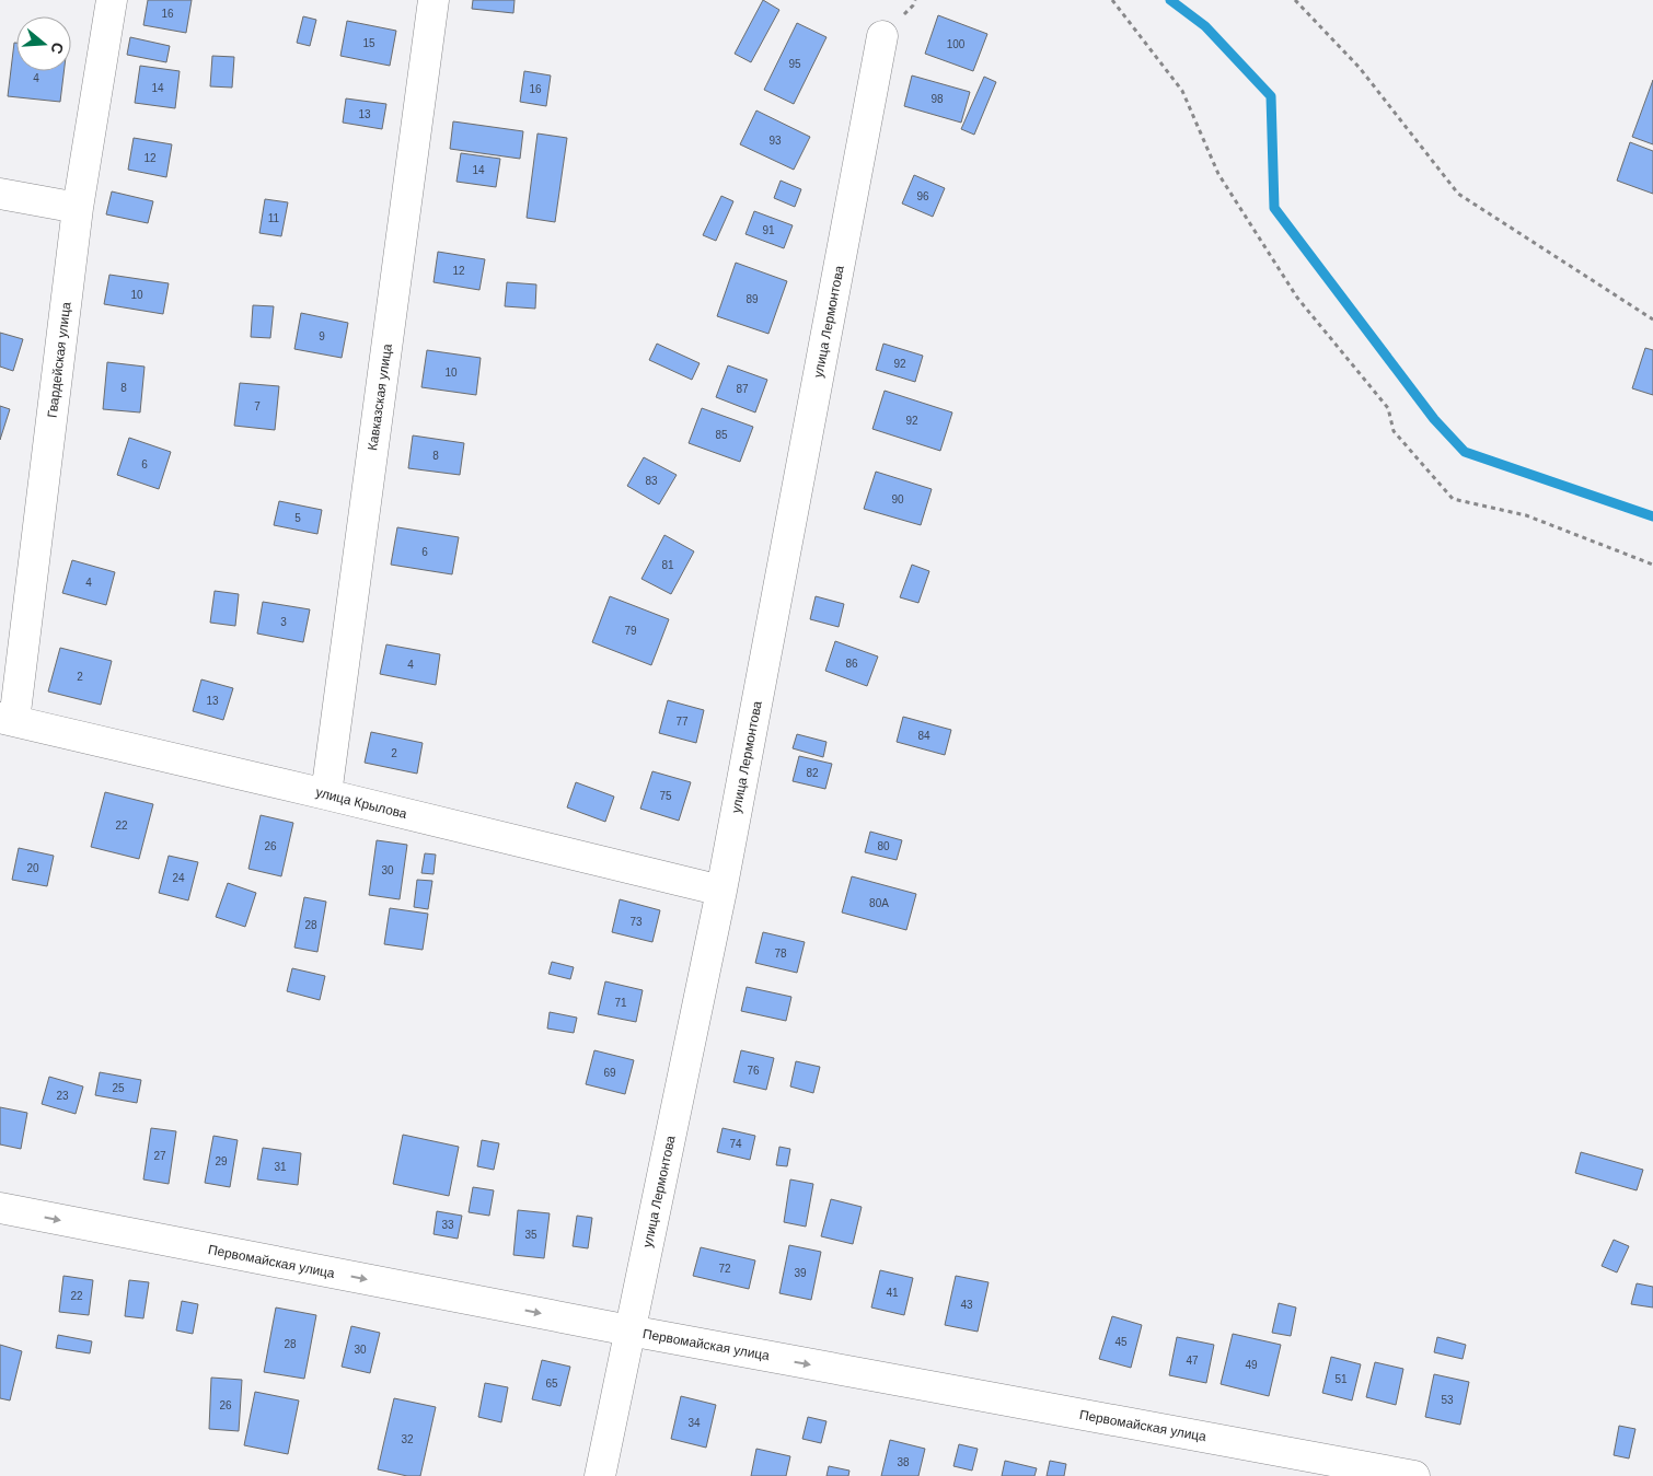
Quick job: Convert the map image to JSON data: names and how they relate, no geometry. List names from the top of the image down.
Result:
{
  "streets": {
    "street": [
      "улица Лермонтова",
      "Гвардейская улица",
      "Кавказская улица",
      "улица Крылова",
      "Первомайская улица"
    ]
  },
  "crossings": [
    ["улица Лермонтова", "улица Крылова"],
    ["улица Лермонтова", "Первомайская улица"],
    ["Гвардейская улица", "улица Крылова"],
    ["Кавказская улица", "улица Крылова"]
  ],
  "one_way": ["Первомайская улица"],
  "house_numbers": [
    "16",
    "15",
    "100",
    "95",
    "4",
    "14",
    "16",
    "98",
    "13",
    "93",
    "12",
    "14",
    "96",
    "11",
    "91",
    "12",
    "10",
    "89",
    "9",
    "92",
    "10",
    "8",
    "87",
    "7",
    "92",
    "85",
    "8",
    "6",
    "83",
    "90",
    "5",
    "6",
    "81",
    "4",
    "3",
    "79",
    "86",
    "4",
    "2",
    "13",
    "77",
    "84",
    "2",
    "82",
    "75",
    "22",
    "26",
    "80",
    "20",
    "30",
    "24",
    "80А",
    "73",
    "28",
    "78",
    "71",
    "76",
    "69",
    "25",
    "23",
    "74",
    "27",
    "29",
    "31",
    "33",
    "35",
    "72",
    "39",
    "41",
    "22",
    "43",
    "45",
    "28",
    "30",
    "47",
    "49",
    "51",
    "65",
    "53",
    "26",
    "34",
    "32",
    "38"
  ],
  "north": "right"
}
